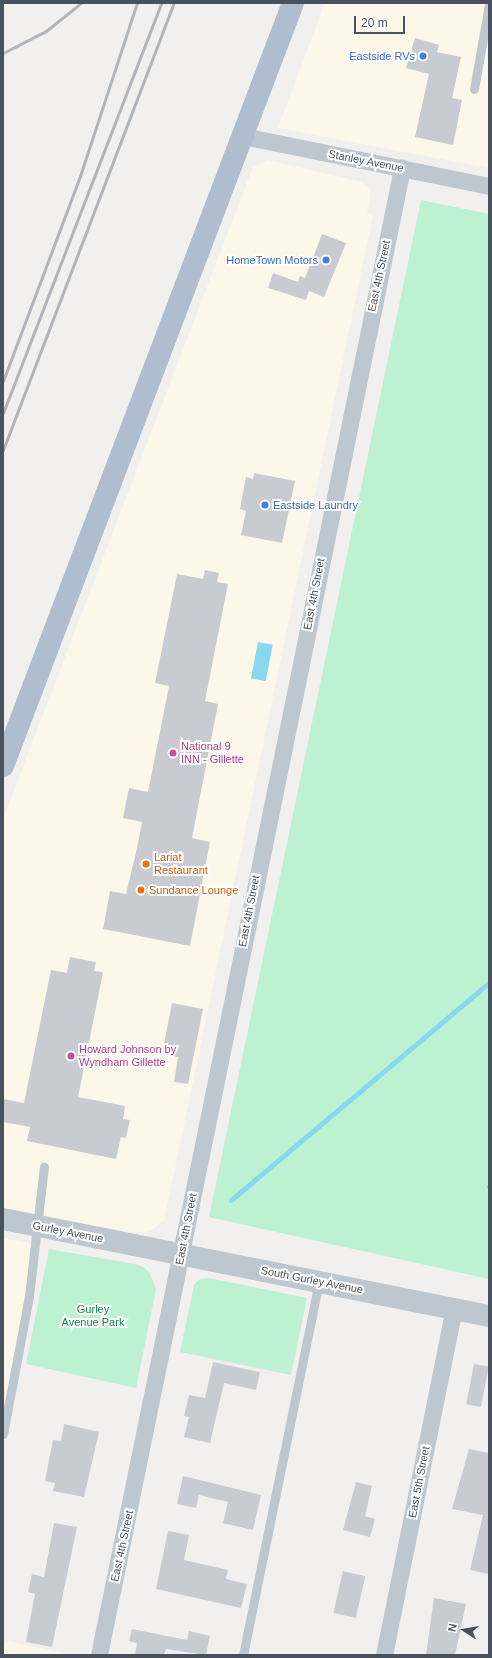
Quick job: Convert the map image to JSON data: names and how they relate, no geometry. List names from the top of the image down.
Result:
{
  "streets": {
    "street": [
      "Stanley Avenue",
      "East 4th Street",
      "Gurley Avenue",
      "South Gurley Avenue",
      "East 5th Street"
    ]
  },
  "crossings": [
    ["Stanley Avenue", "East 4th Street"],
    ["East 4th Street", "South Gurley Avenue"],
    ["Gurley Avenue", "South Gurley Avenue"],
    ["South Gurley Avenue", "East 5th Street"]
  ],
  "parks": ["Gurley Avenue Park"],
  "places": [
    "Eastside RVs",
    "HomeTown Motors",
    "Eastside Laundry",
    "National 9 INN - Gillette",
    "Lariat Restaurant",
    "Sundance Lounge",
    "Howard Johnson by Wyndham Gillette"
  ],
  "scale_bar": "20 m",
  "north": "left"
}
